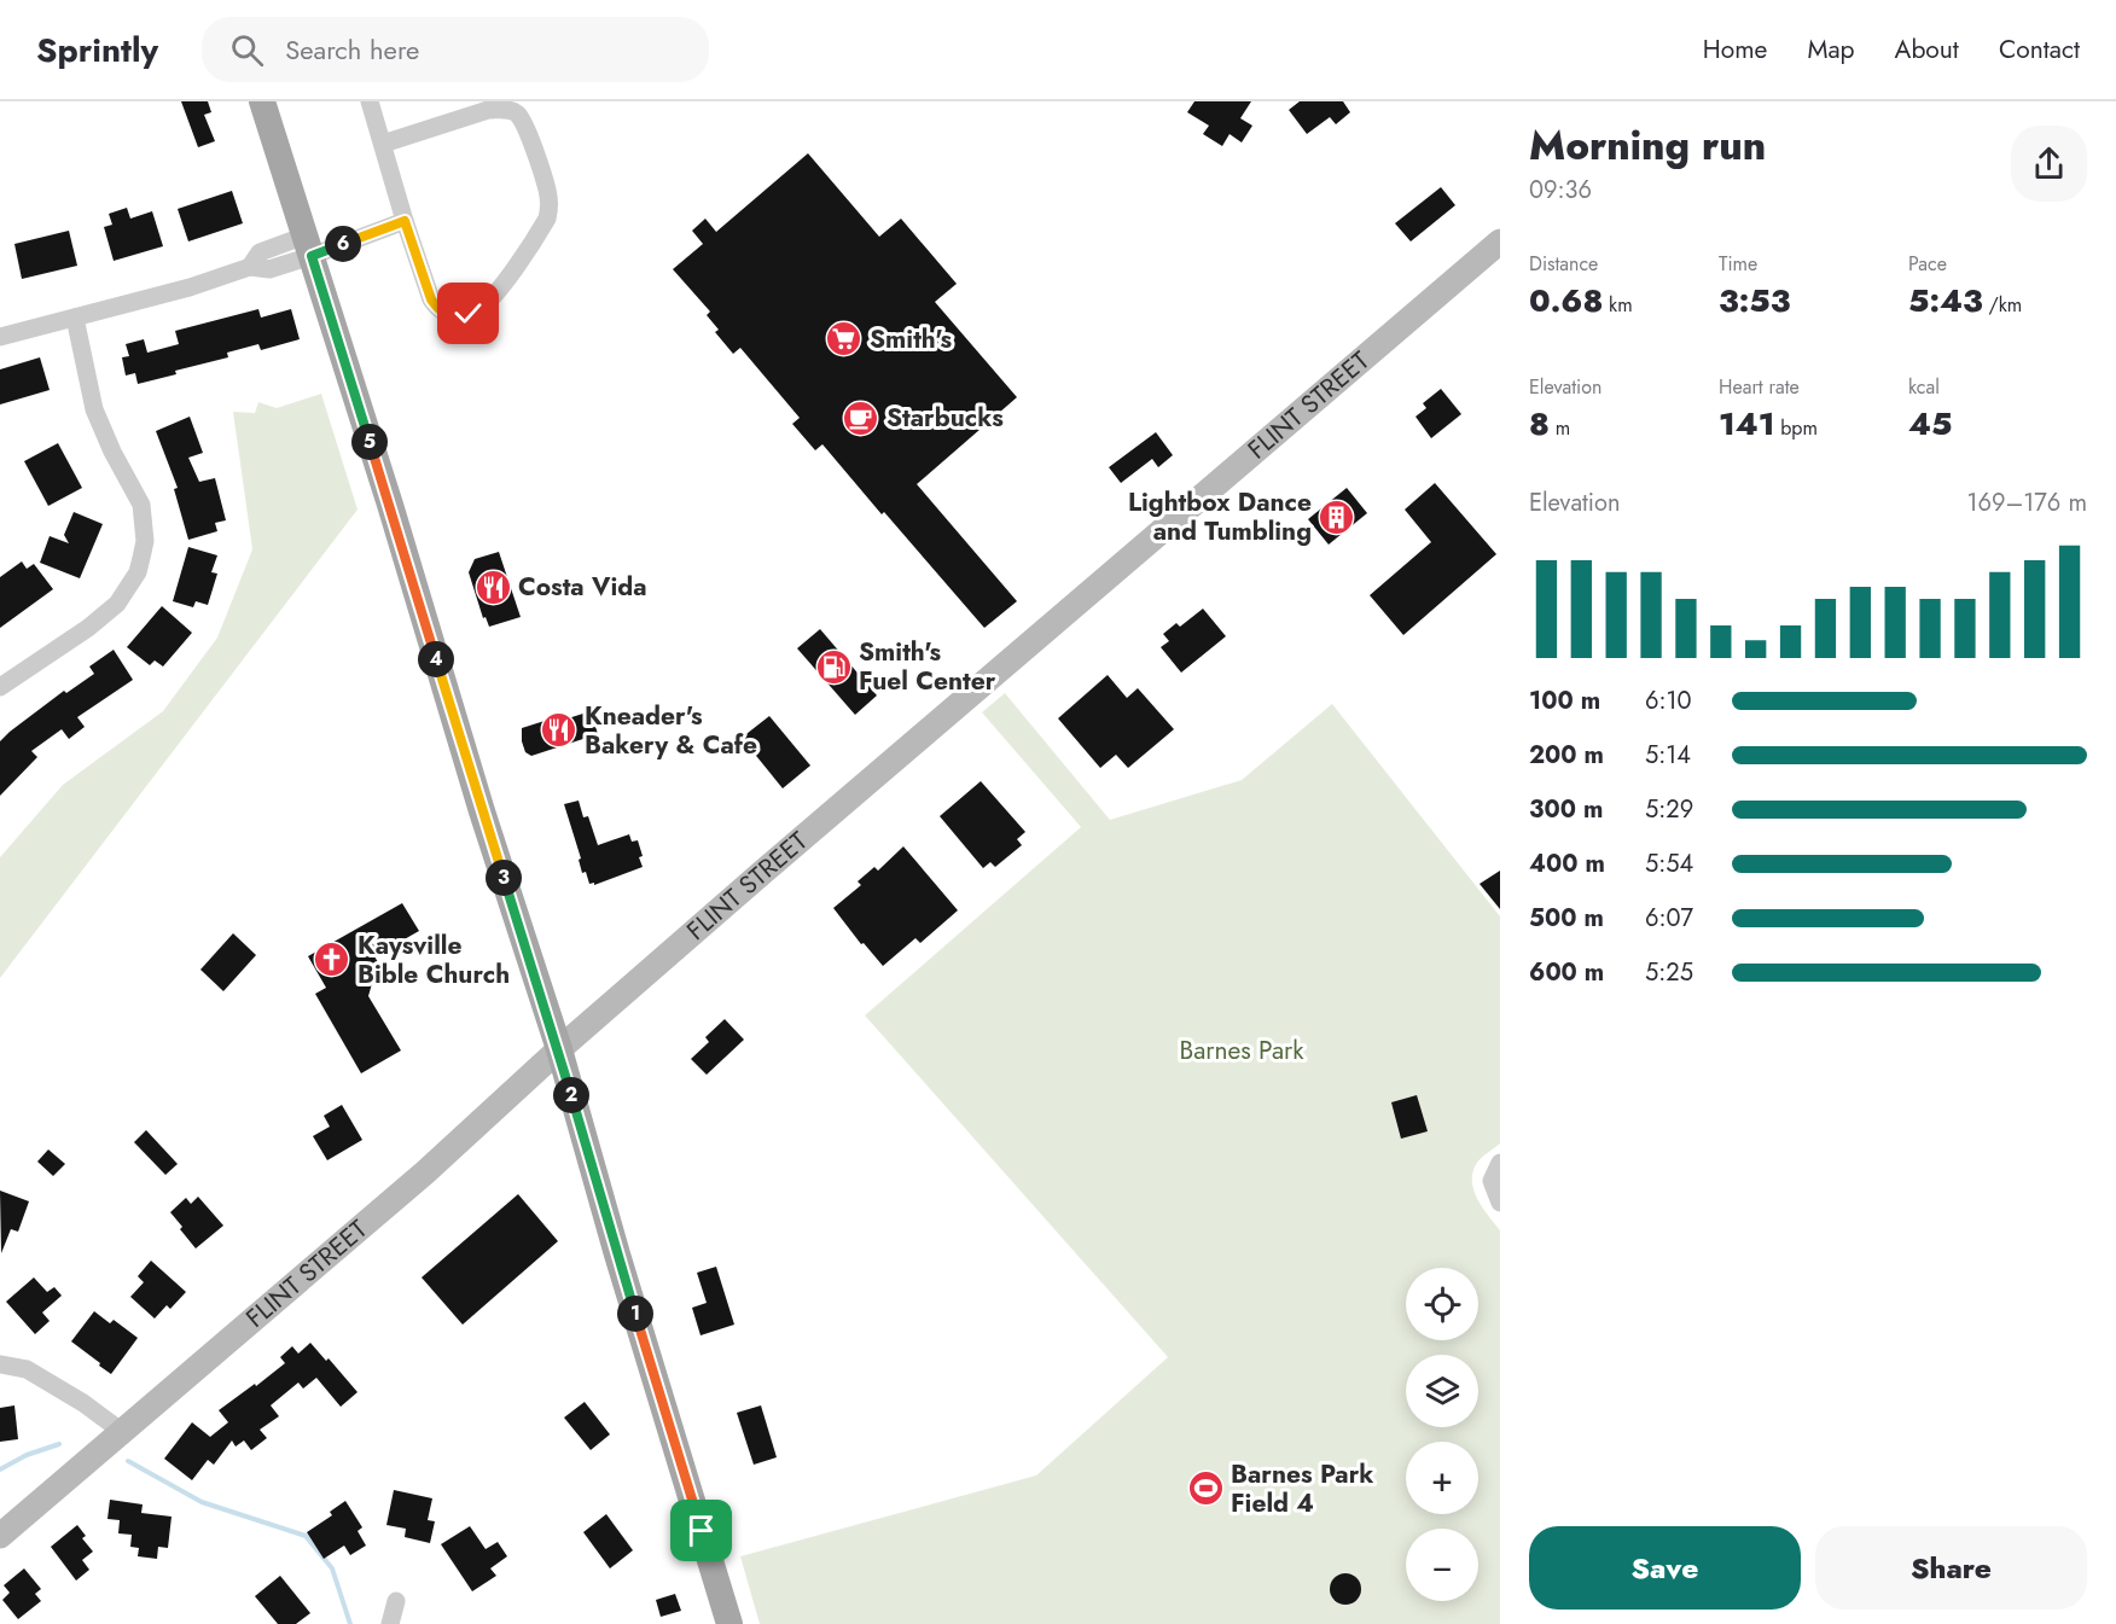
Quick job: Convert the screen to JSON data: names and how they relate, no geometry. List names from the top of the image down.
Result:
{
  "streets": {
    "street": ["FLINT STREET"]
  },
  "parks": ["Barnes Park"],
  "places": {
    "supermarket": ["Smith's"],
    "cafe": ["Starbucks"],
    "building": ["Lightbox Dance and Tumbling"],
    "restaurant": ["Costa Vida", "Kneader's Bakery & Cafe"],
    "fuel station": ["Smith's Fuel Center"],
    "church": ["Kaysville Bible Church"],
    "sports": ["Barnes Park Field 4"]
  },
  "page": {
    "header": "Sprintly",
    "search": "Search here",
    "nav": [
      "Home",
      "Map",
      "About",
      "Contact"
    ],
    "heading": ["Morning run", "09:36"],
    "stats": [
      ["Distance", "0.68 km"],
      ["Time", "3:53"],
      ["Pace", "5:43 /km"],
      ["Elevation", "8 m"],
      ["Heart rate", "141 bpm"],
      ["kcal", "45"]
    ],
    "pins": [
      "6",
      "5",
      "4",
      "3",
      "2",
      "1"
    ],
    "chart": ["Elevation", "169–176 m"],
    "list": [
      {
        "name": "100 m",
        "note": "6:10"
      },
      {
        "name": "200 m",
        "note": "5:14"
      },
      {
        "name": "300 m",
        "note": "5:29"
      },
      {
        "name": "400 m",
        "note": "5:54"
      },
      {
        "name": "500 m",
        "note": "6:07"
      },
      {
        "name": "600 m",
        "note": "5:25"
      }
    ],
    "map_buttons": ["+", "−"],
    "buttons": ["Save", "Share"]
  }
}
